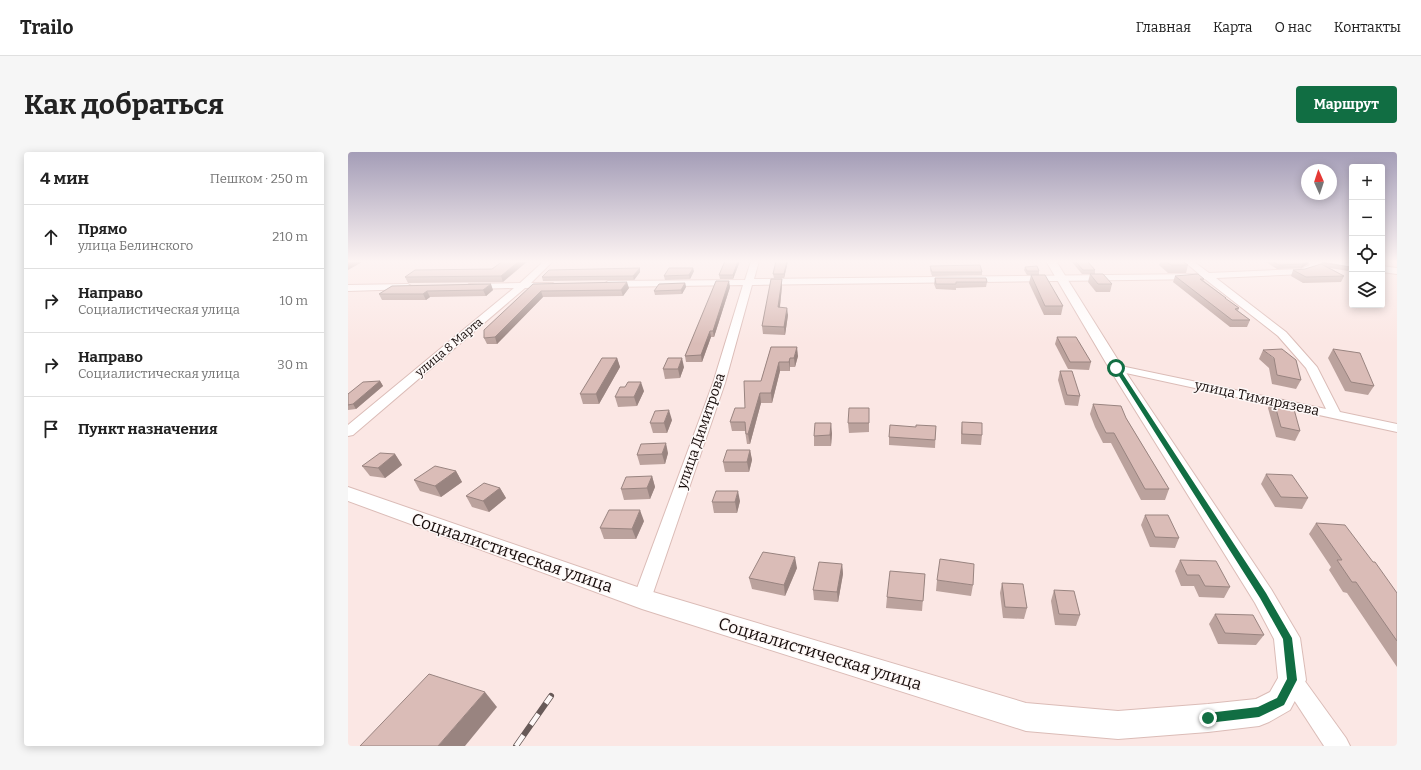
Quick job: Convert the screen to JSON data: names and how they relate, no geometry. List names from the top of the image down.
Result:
{
  "streets": {
    "street": [
      "улица 8 Марта",
      "улица Тимирязева",
      "улица Димитрова",
      "Социалистическая улица"
    ]
  },
  "crossings": [
    ["улица Димитрова", "Социалистическая улица"]
  ],
  "north": "top",
  "page": {
    "header": "Trailo",
    "nav": [
      "Главная",
      "Карта",
      "О нас",
      "Контакты"
    ],
    "buttons": "Маршрут",
    "title": "Как добраться",
    "heading": ["4 мин", "Пешком · 250 m"],
    "map_buttons": ["+", "−"],
    "list": [
      ["Прямо", "улица Белинского", "210 m"],
      ["Направо", "Социалистическая улица", "10 m"],
      ["Направо", "Социалистическая улица", "30 m"],
      "Пункт назначения"
    ]
  }
}
